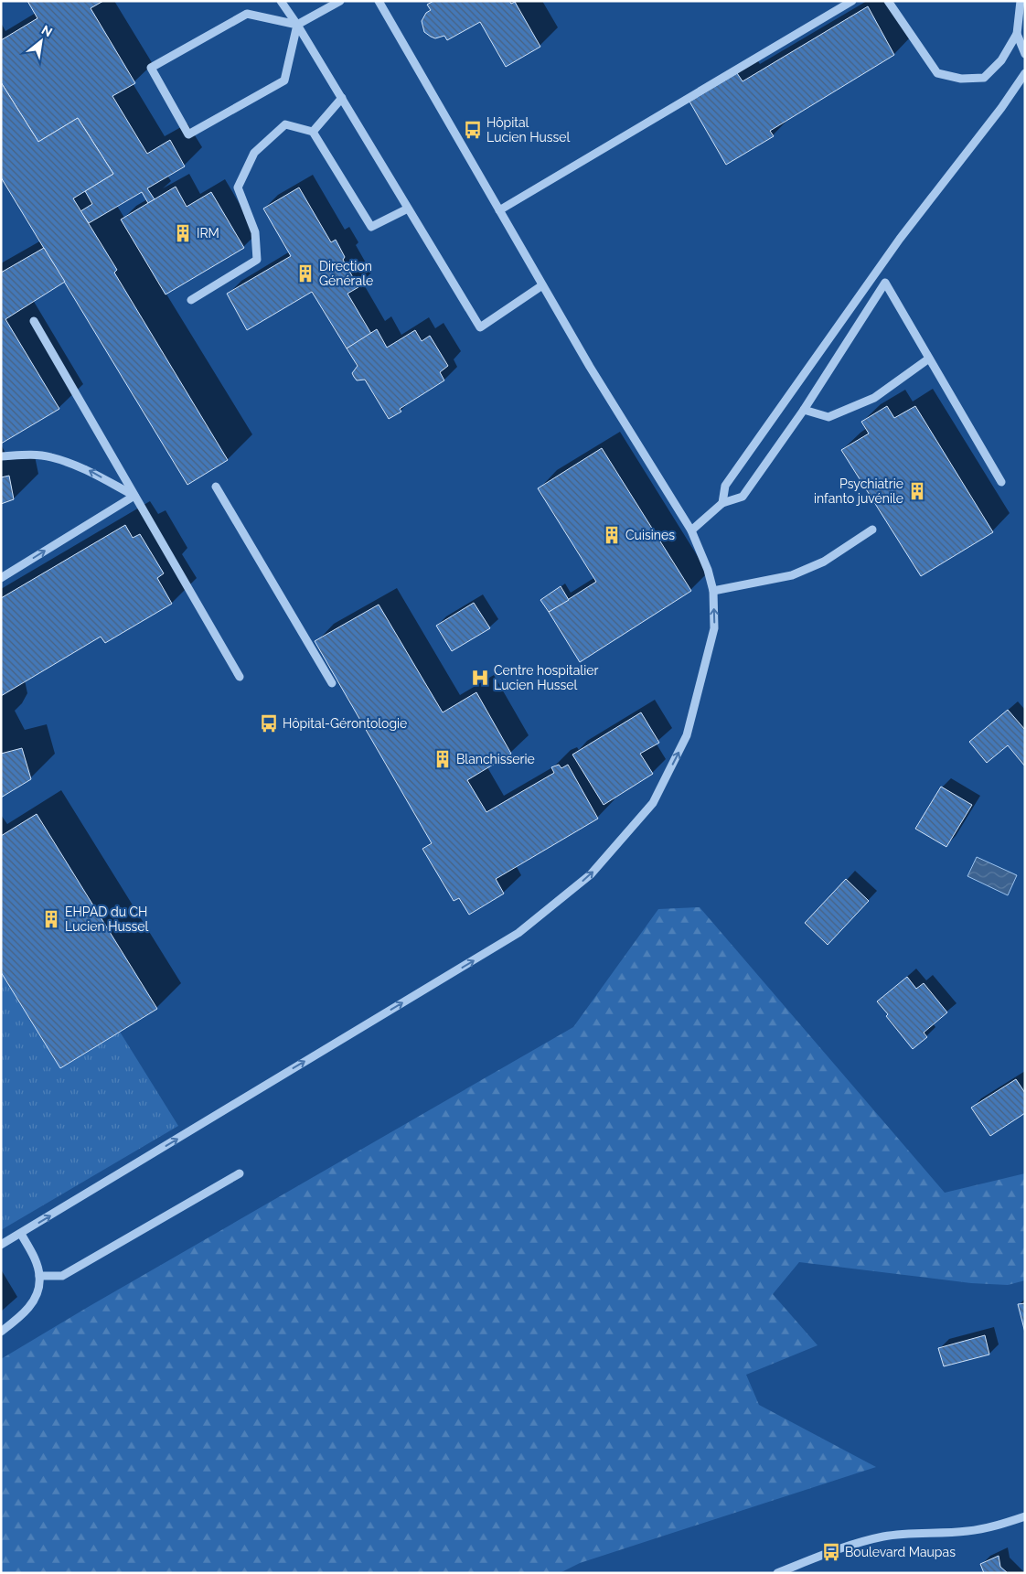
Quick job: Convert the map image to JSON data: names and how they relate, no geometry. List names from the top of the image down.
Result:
{
  "places": {
    "bus stop": ["Hôpital Lucien Hussel", "Hôpital-Gérontologie", "Boulevard Maupas"],
    "building": [
      "IRM",
      "Direction Générale",
      "Psychiatrie infanto juvénile",
      "Cuisines",
      "Blanchisserie",
      "EHPAD du CH Lucien Hussel"
    ],
    "hospital": ["Centre hospitalier Lucien Hussel"]
  },
  "north": "top right"
}
